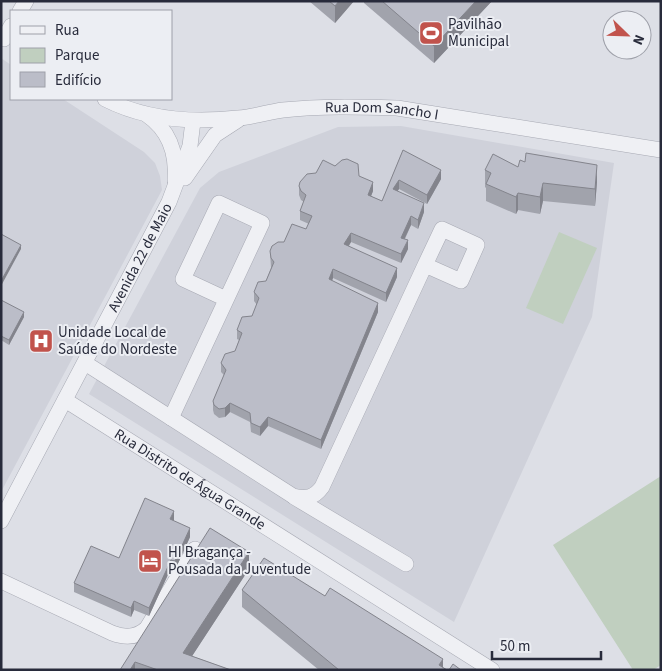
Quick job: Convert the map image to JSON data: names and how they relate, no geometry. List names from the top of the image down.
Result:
{
  "streets": {
    "street": ["Rua Dom Sancho I", "Avenida 22 de Maio", "Rua Distrito de Água Grande"]
  },
  "crossings": [
    ["Rua Dom Sancho I", "Avenida 22 de Maio"],
    ["Avenida 22 de Maio", "Rua Distrito de Água Grande"]
  ],
  "places": {
    "sports": ["Pavilhão Municipal"],
    "hospital": ["Unidade Local de Saúde do Nordeste"],
    "hotel": ["HI Bragança - Pousada da Juventude"]
  },
  "legend": ["Rua", "Parque", "Edifício"],
  "scale_bar": "50 m",
  "north": "bottom right"
}
